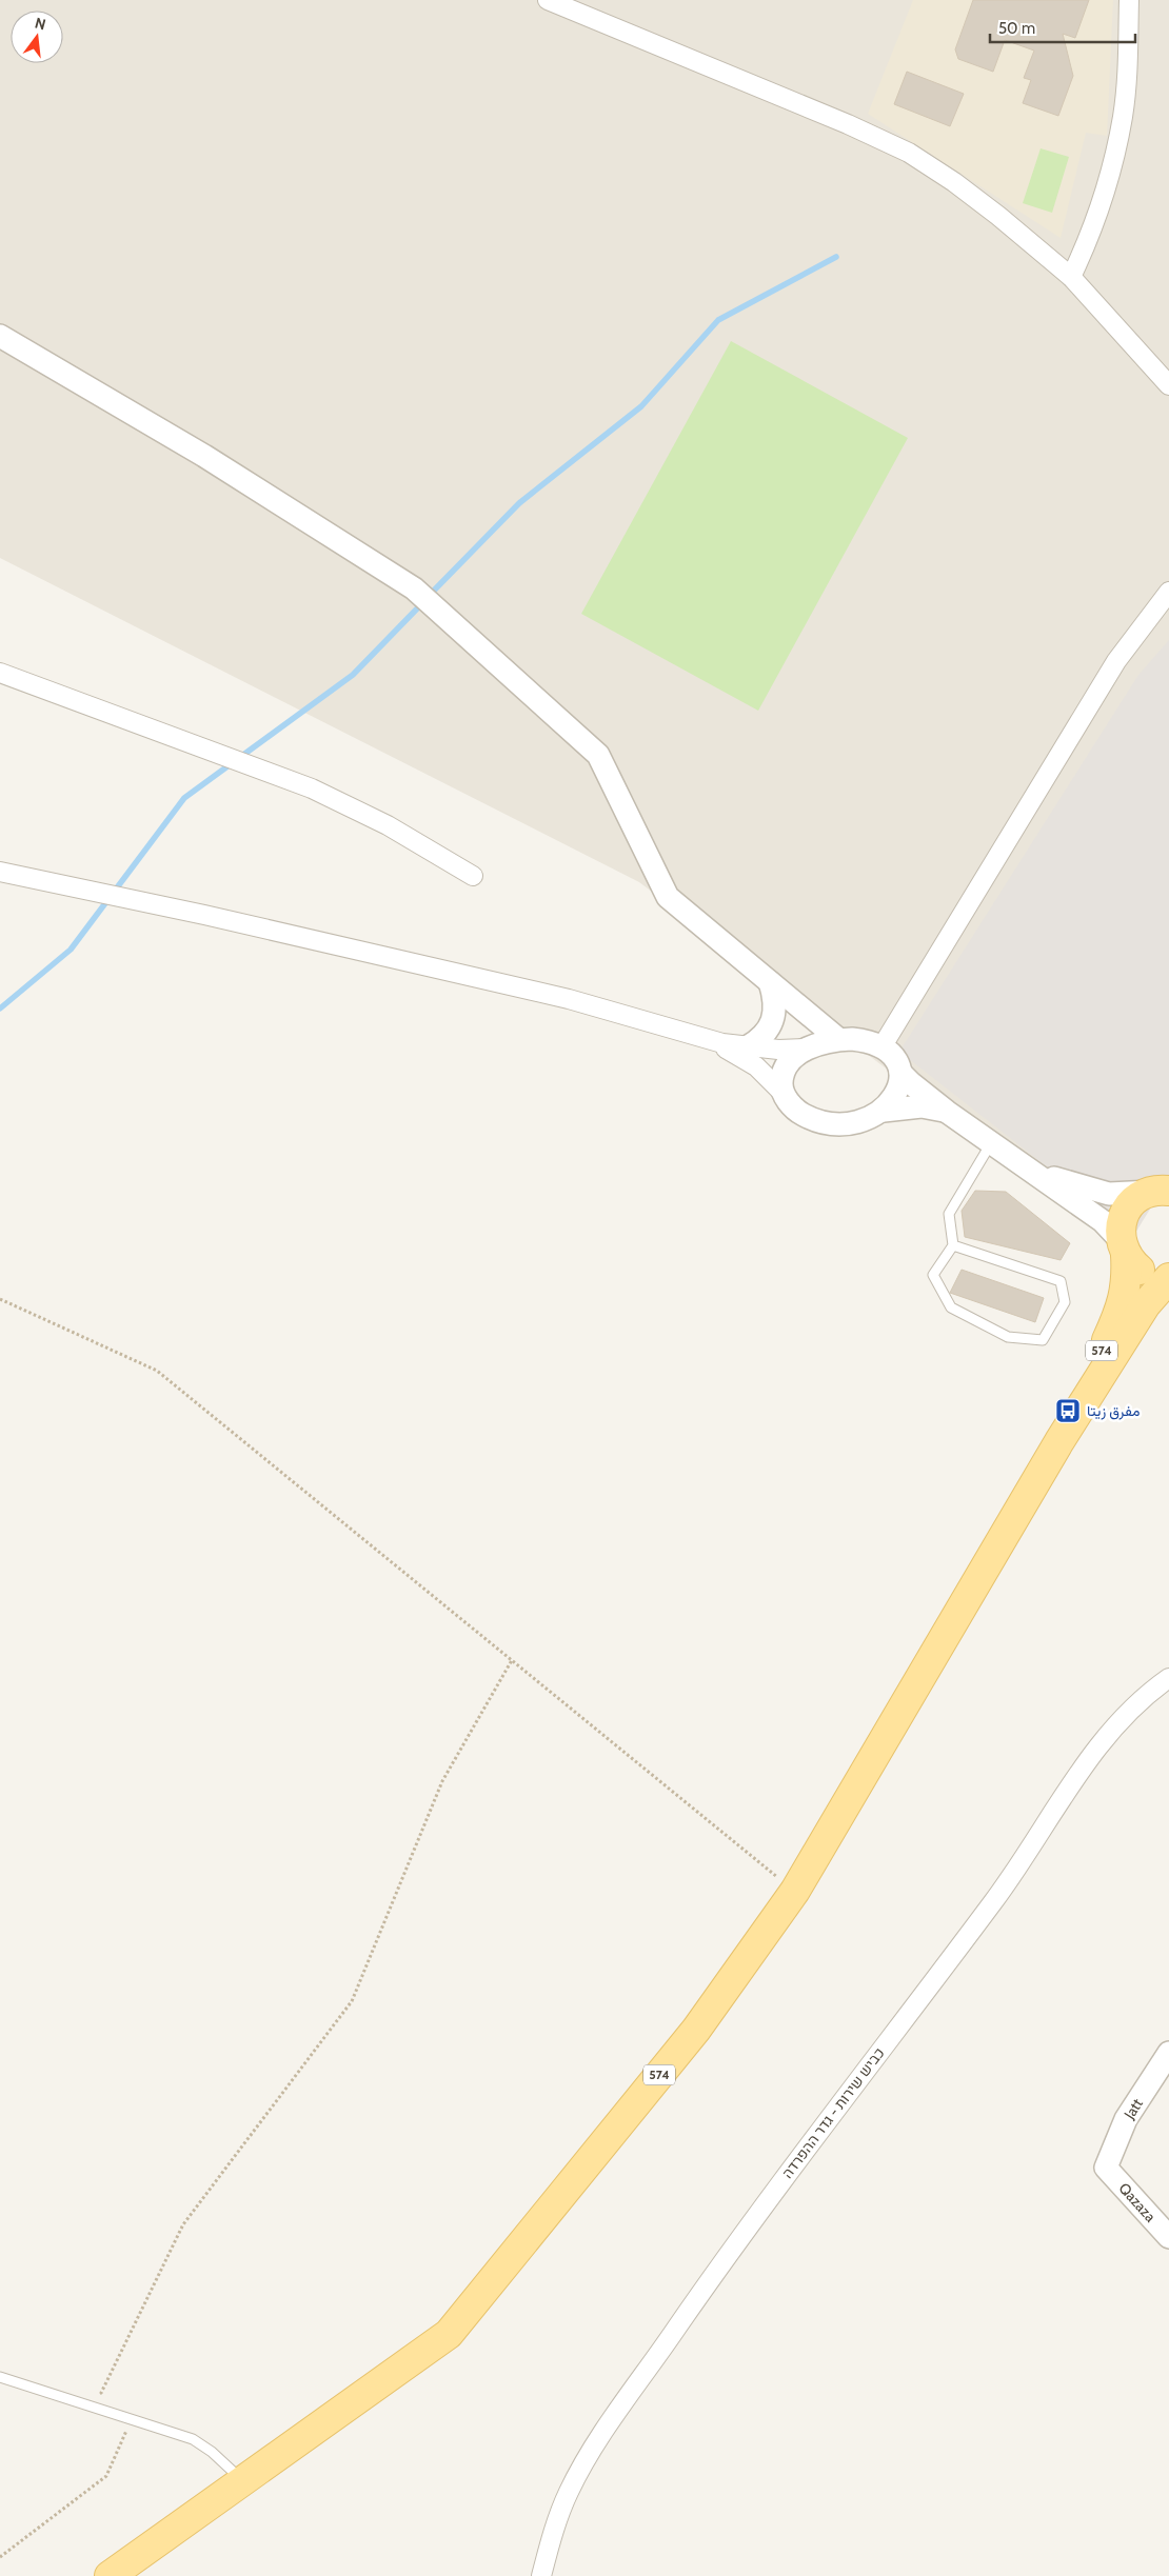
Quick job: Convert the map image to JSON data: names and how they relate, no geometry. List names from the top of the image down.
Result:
{
  "streets": {
    "main road": ["574"],
    "street": ["Jatt", "כביש שירות - גדר ההפרדה", "Qazaza"]
  },
  "crossings": [
    ["Jatt", "Qazaza"]
  ],
  "places": {
    "bus stop": ["مفرق زيتا"]
  },
  "scale_bar": "50 m",
  "north": "top"
}
